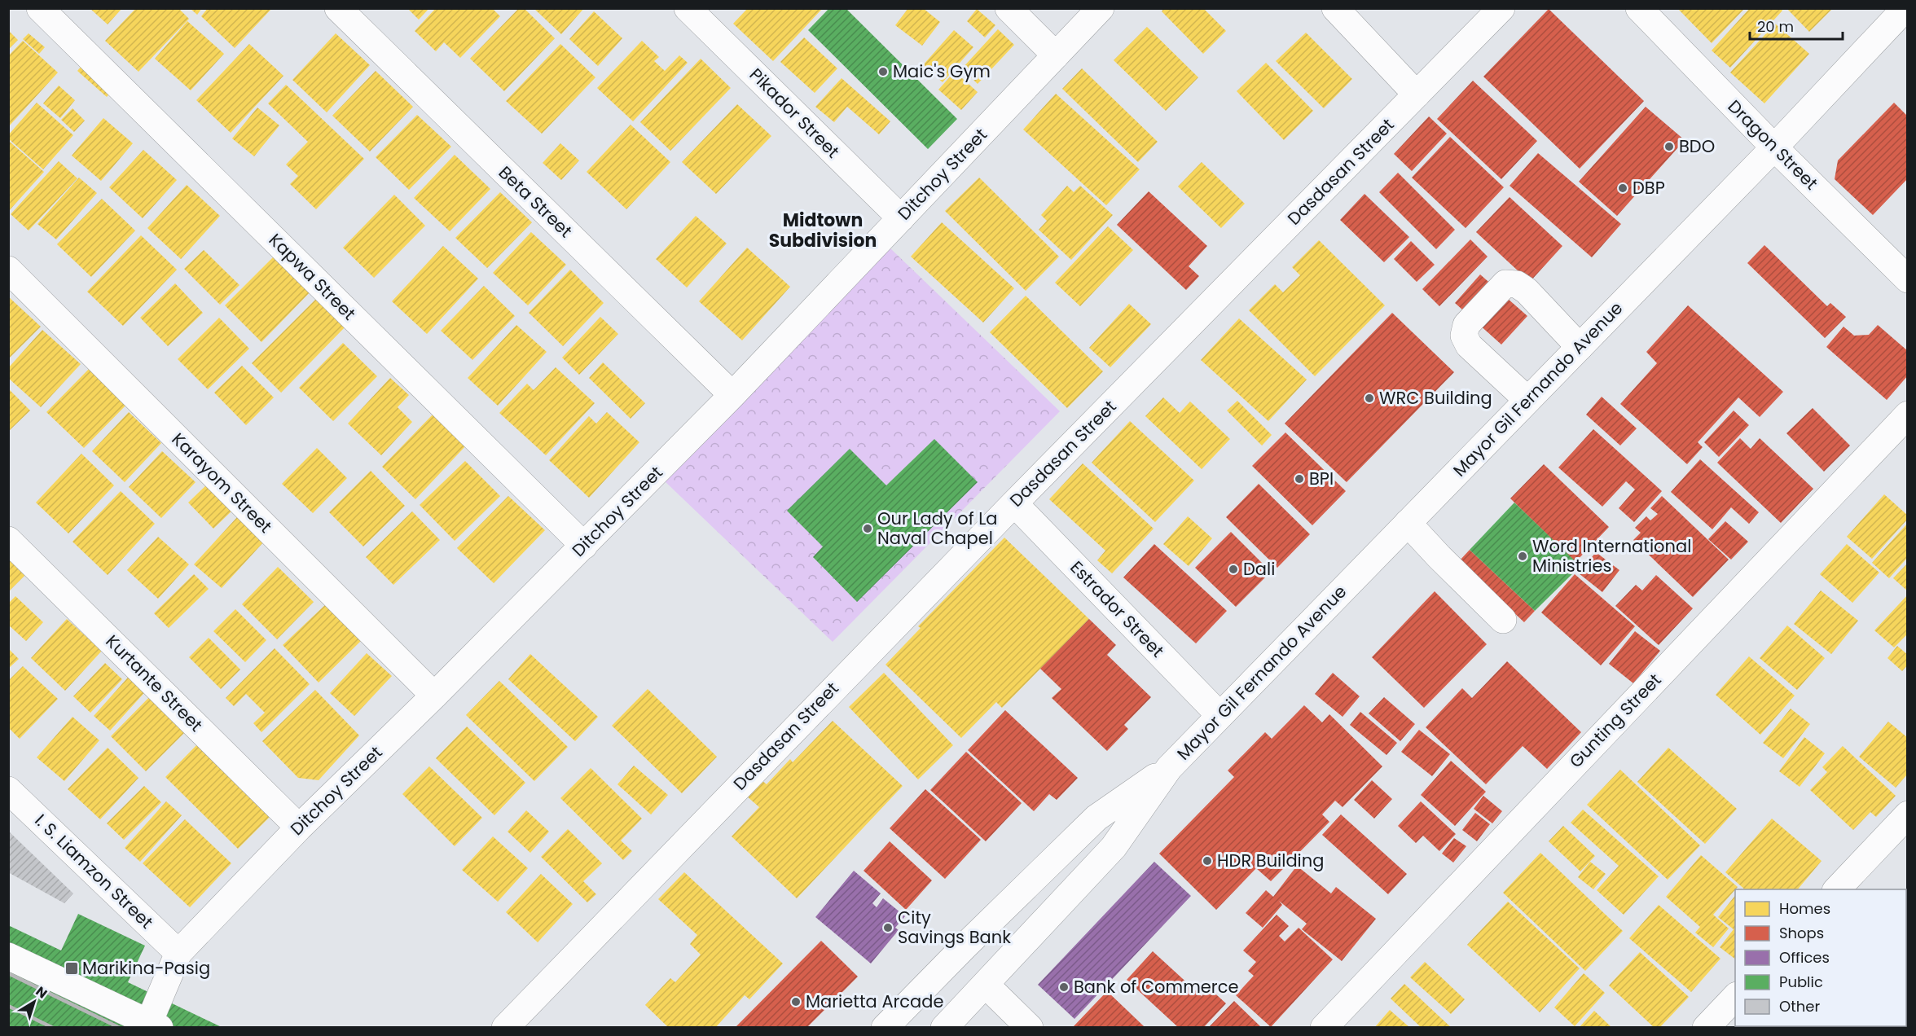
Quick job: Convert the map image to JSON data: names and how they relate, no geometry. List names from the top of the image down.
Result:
{
  "streets": {
    "street": [
      "Pikador Street",
      "Dragon Street",
      "Dasdasan Street",
      "Ditchoy Street",
      "Beta Street",
      "Kapwa Street",
      "Mayor Gil Fernando Avenue",
      "Karayom Street",
      "Estrador Street",
      "Kurtante Street",
      "Gunting Street",
      "I. S. Liamzon Street"
    ]
  },
  "crossings": [
    ["Pikador Street", "Ditchoy Street"],
    ["Dragon Street", "Mayor Gil Fernando Avenue"],
    ["Dasdasan Street", "Estrador Street"],
    ["Ditchoy Street", "Beta Street"],
    ["Ditchoy Street", "Kapwa Street"],
    ["Ditchoy Street", "Karayom Street"],
    ["Ditchoy Street", "Kurtante Street"],
    ["Ditchoy Street", "I. S. Liamzon Street"],
    ["Mayor Gil Fernando Avenue", "Estrador Street"]
  ],
  "districts": ["Midtown Subdivision"],
  "places": {
    "other": [
      "Maic's Gym",
      "BDO",
      "DBP",
      "WRC Building",
      "BPI",
      "Our Lady of La Naval Chapel",
      "Word International Ministries",
      "Dali",
      "HDR Building",
      "City Savings Bank",
      "Bank of Commerce",
      "Marietta Arcade"
    ],
    "transit": ["Marikina-Pasig"]
  },
  "legend": [
    "Homes",
    "Shops",
    "Offices",
    "Public",
    "Other"
  ],
  "scale_bar": "20 m",
  "north": "top right"
}
